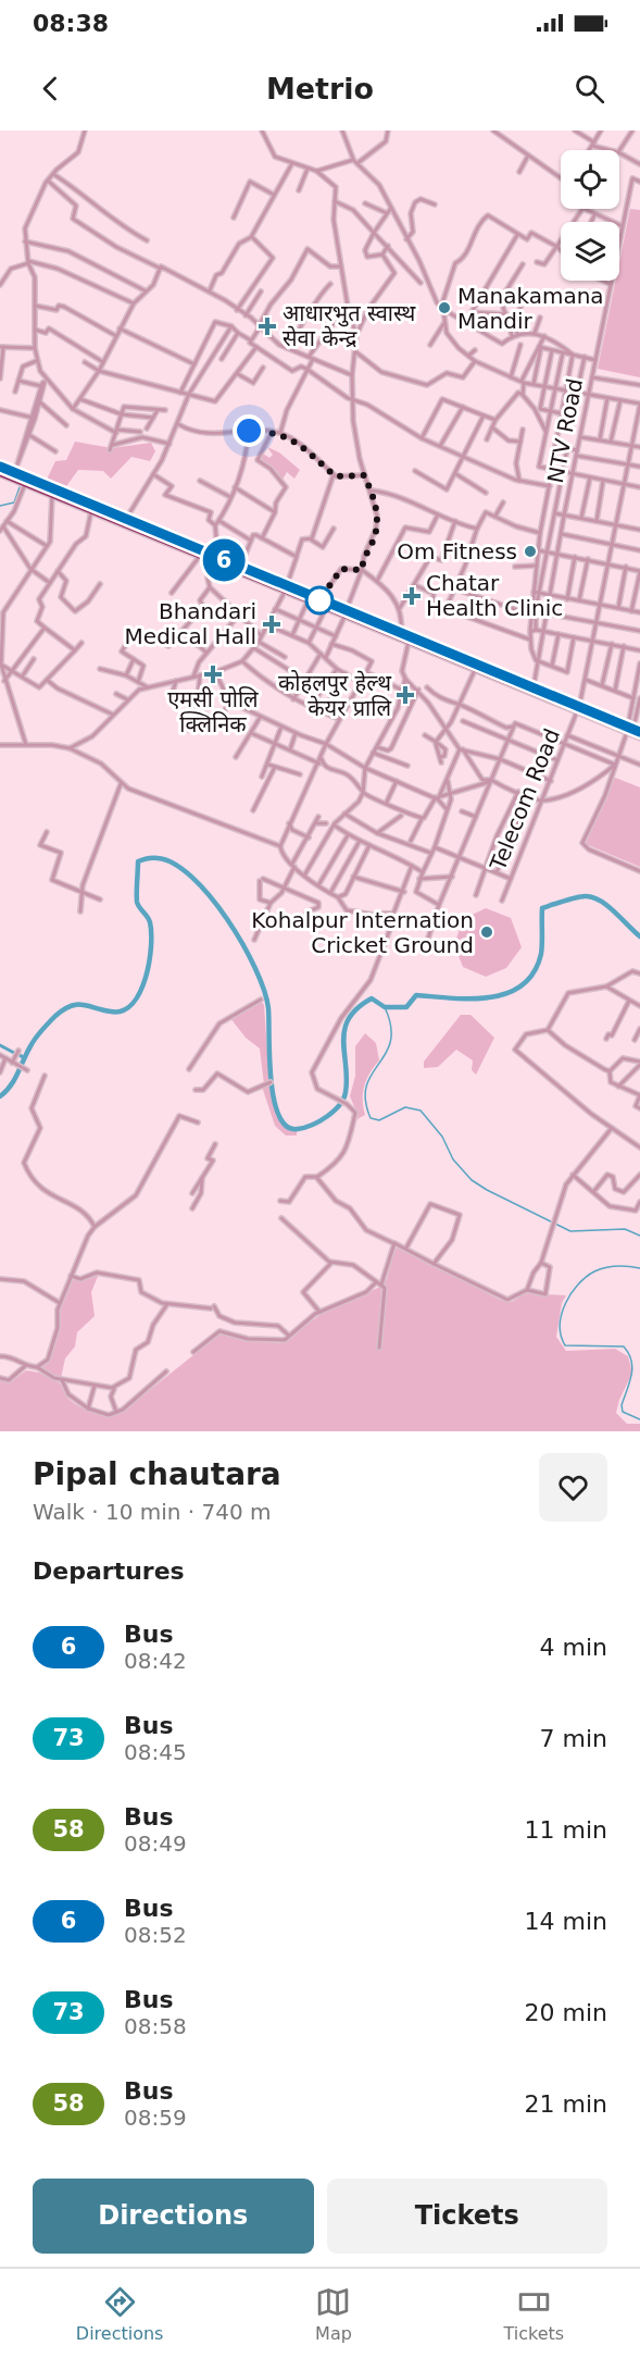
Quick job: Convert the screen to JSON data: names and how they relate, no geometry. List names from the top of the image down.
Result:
{
  "streets": {
    "street": ["NTV Road", "Telecom Road"]
  },
  "places": {
    "other": ["Manakamana Mandir", "Om Fitness", "Kohalpur Internation Cricket Ground"],
    "health": [
      "आधारभुत स्वास्थ सेवा केन्द्र",
      "Chatar Health Clinic",
      "Bhandari Medical Hall",
      "एमसी पोलि क्लिनिक",
      "कोहलपुर हेल्थ केयर प्रालि"
    ]
  },
  "lines": ["bus line 6"],
  "page": {
    "status": "08:38",
    "header": "Metrio",
    "on_map": "6",
    "heading": [
      ["Pipal chautara", "Walk · 10 min · 740 m"],
      "Departures"
    ],
    "list": [
      {
        "mark": "6",
        "name": "Bus",
        "note": "08:42",
        "value": "4 min"
      },
      {
        "mark": "73",
        "name": "Bus",
        "note": "08:45",
        "value": "7 min"
      },
      {
        "mark": "58",
        "name": "Bus",
        "note": "08:49",
        "value": "11 min"
      },
      {
        "mark": "6",
        "name": "Bus",
        "note": "08:52",
        "value": "14 min"
      },
      {
        "mark": "73",
        "name": "Bus",
        "note": "08:58",
        "value": "20 min"
      },
      {
        "mark": "58",
        "name": "Bus",
        "note": "08:59",
        "value": "21 min"
      }
    ],
    "buttons": ["Directions", "Tickets"],
    "tabs": ["Directions", "Map", "Tickets"]
  }
}
